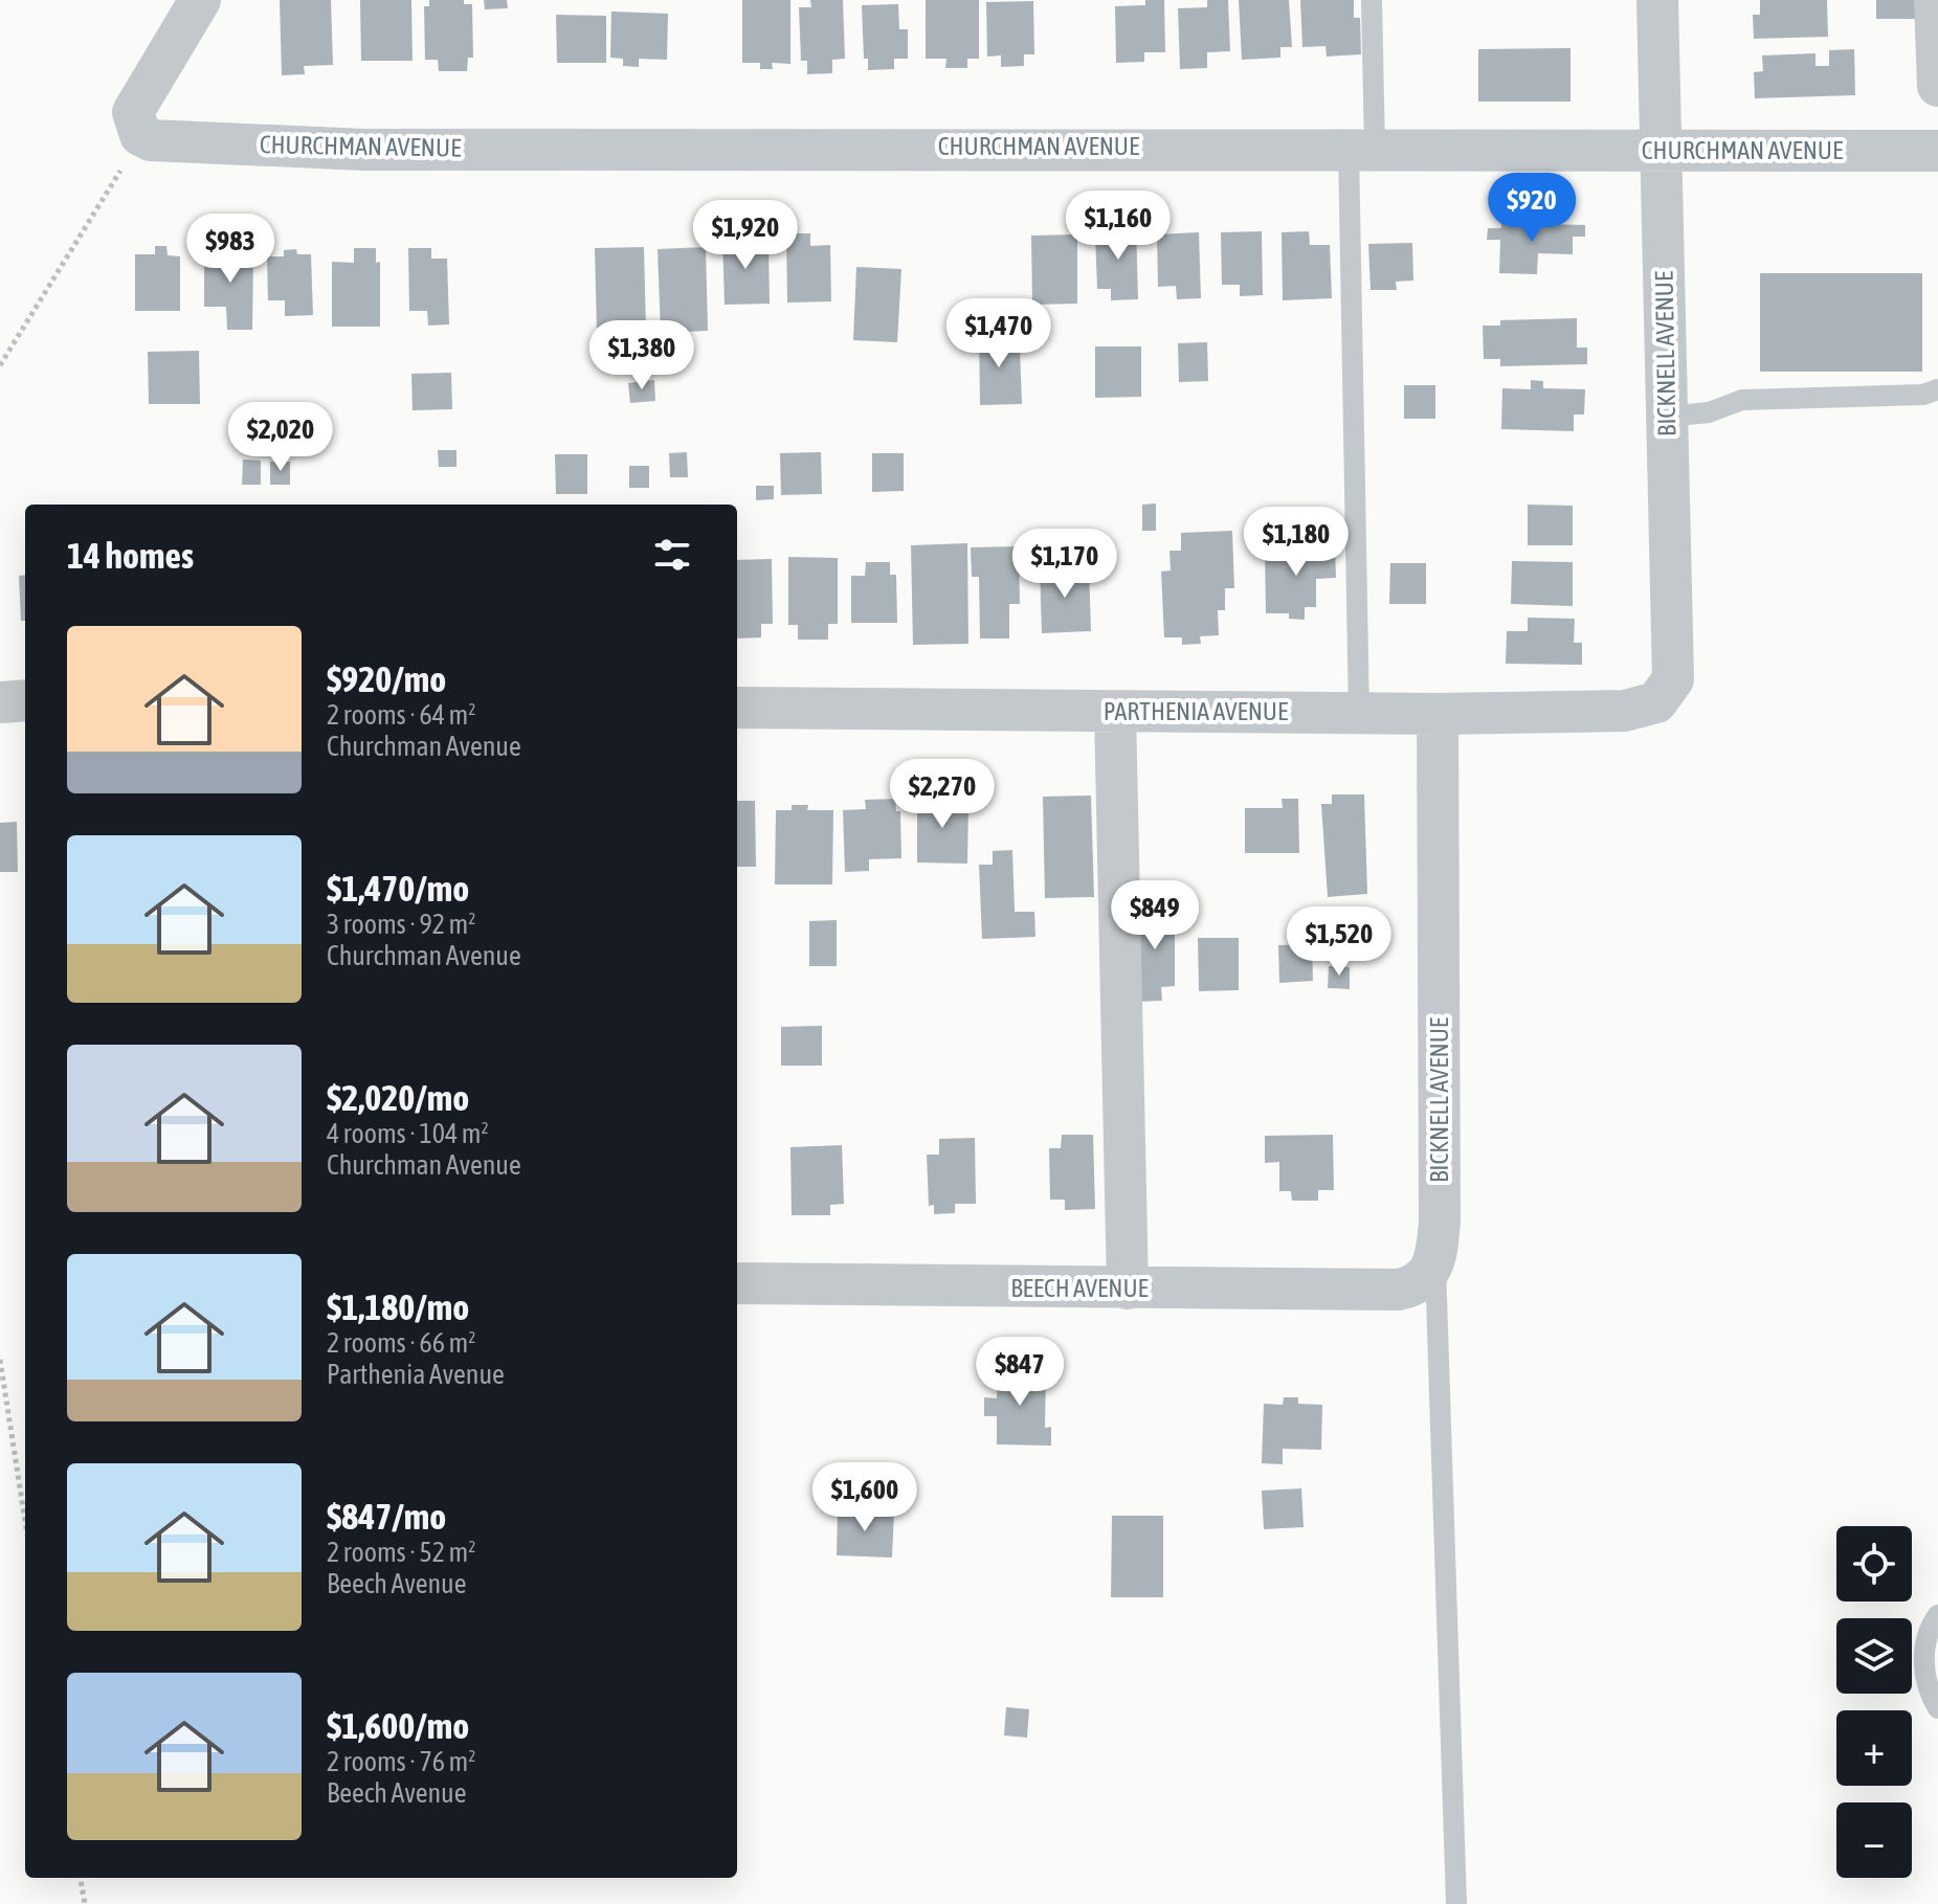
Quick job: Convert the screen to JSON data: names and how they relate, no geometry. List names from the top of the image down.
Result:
{
  "streets": {
    "street": [
      "CHURCHMAN AVENUE",
      "BICKNELL AVENUE",
      "PARTHENIA AVENUE",
      "BEECH AVENUE"
    ]
  },
  "crossings": [
    ["CHURCHMAN AVENUE", "BICKNELL AVENUE"],
    ["BICKNELL AVENUE", "PARTHENIA AVENUE"],
    ["BICKNELL AVENUE", "BEECH AVENUE"]
  ],
  "page": {
    "price": [
      "$920",
      "$1,160",
      "$1,920",
      "$983",
      "$1,470",
      "$1,380",
      "$2,020",
      "$1,180",
      "$1,170",
      "$2,270",
      "$849",
      "$1,520",
      "$847",
      "$1,600"
    ],
    "heading": "14 homes",
    "list": [
      {
        "name": "$920/mo",
        "note": "2 rooms · 64 m² · Churchman Avenue"
      },
      {
        "name": "$1,470/mo",
        "note": "3 rooms · 92 m² · Churchman Avenue"
      },
      {
        "name": "$2,020/mo",
        "note": "4 rooms · 104 m² · Churchman Avenue"
      },
      {
        "name": "$1,180/mo",
        "note": "2 rooms · 66 m² · Parthenia Avenue"
      },
      {
        "name": "$847/mo",
        "note": "2 rooms · 52 m² · Beech Avenue"
      },
      {
        "name": "$1,600/mo",
        "note": "2 rooms · 76 m² · Beech Avenue"
      }
    ],
    "map_buttons": ["+", "−"]
  }
}
